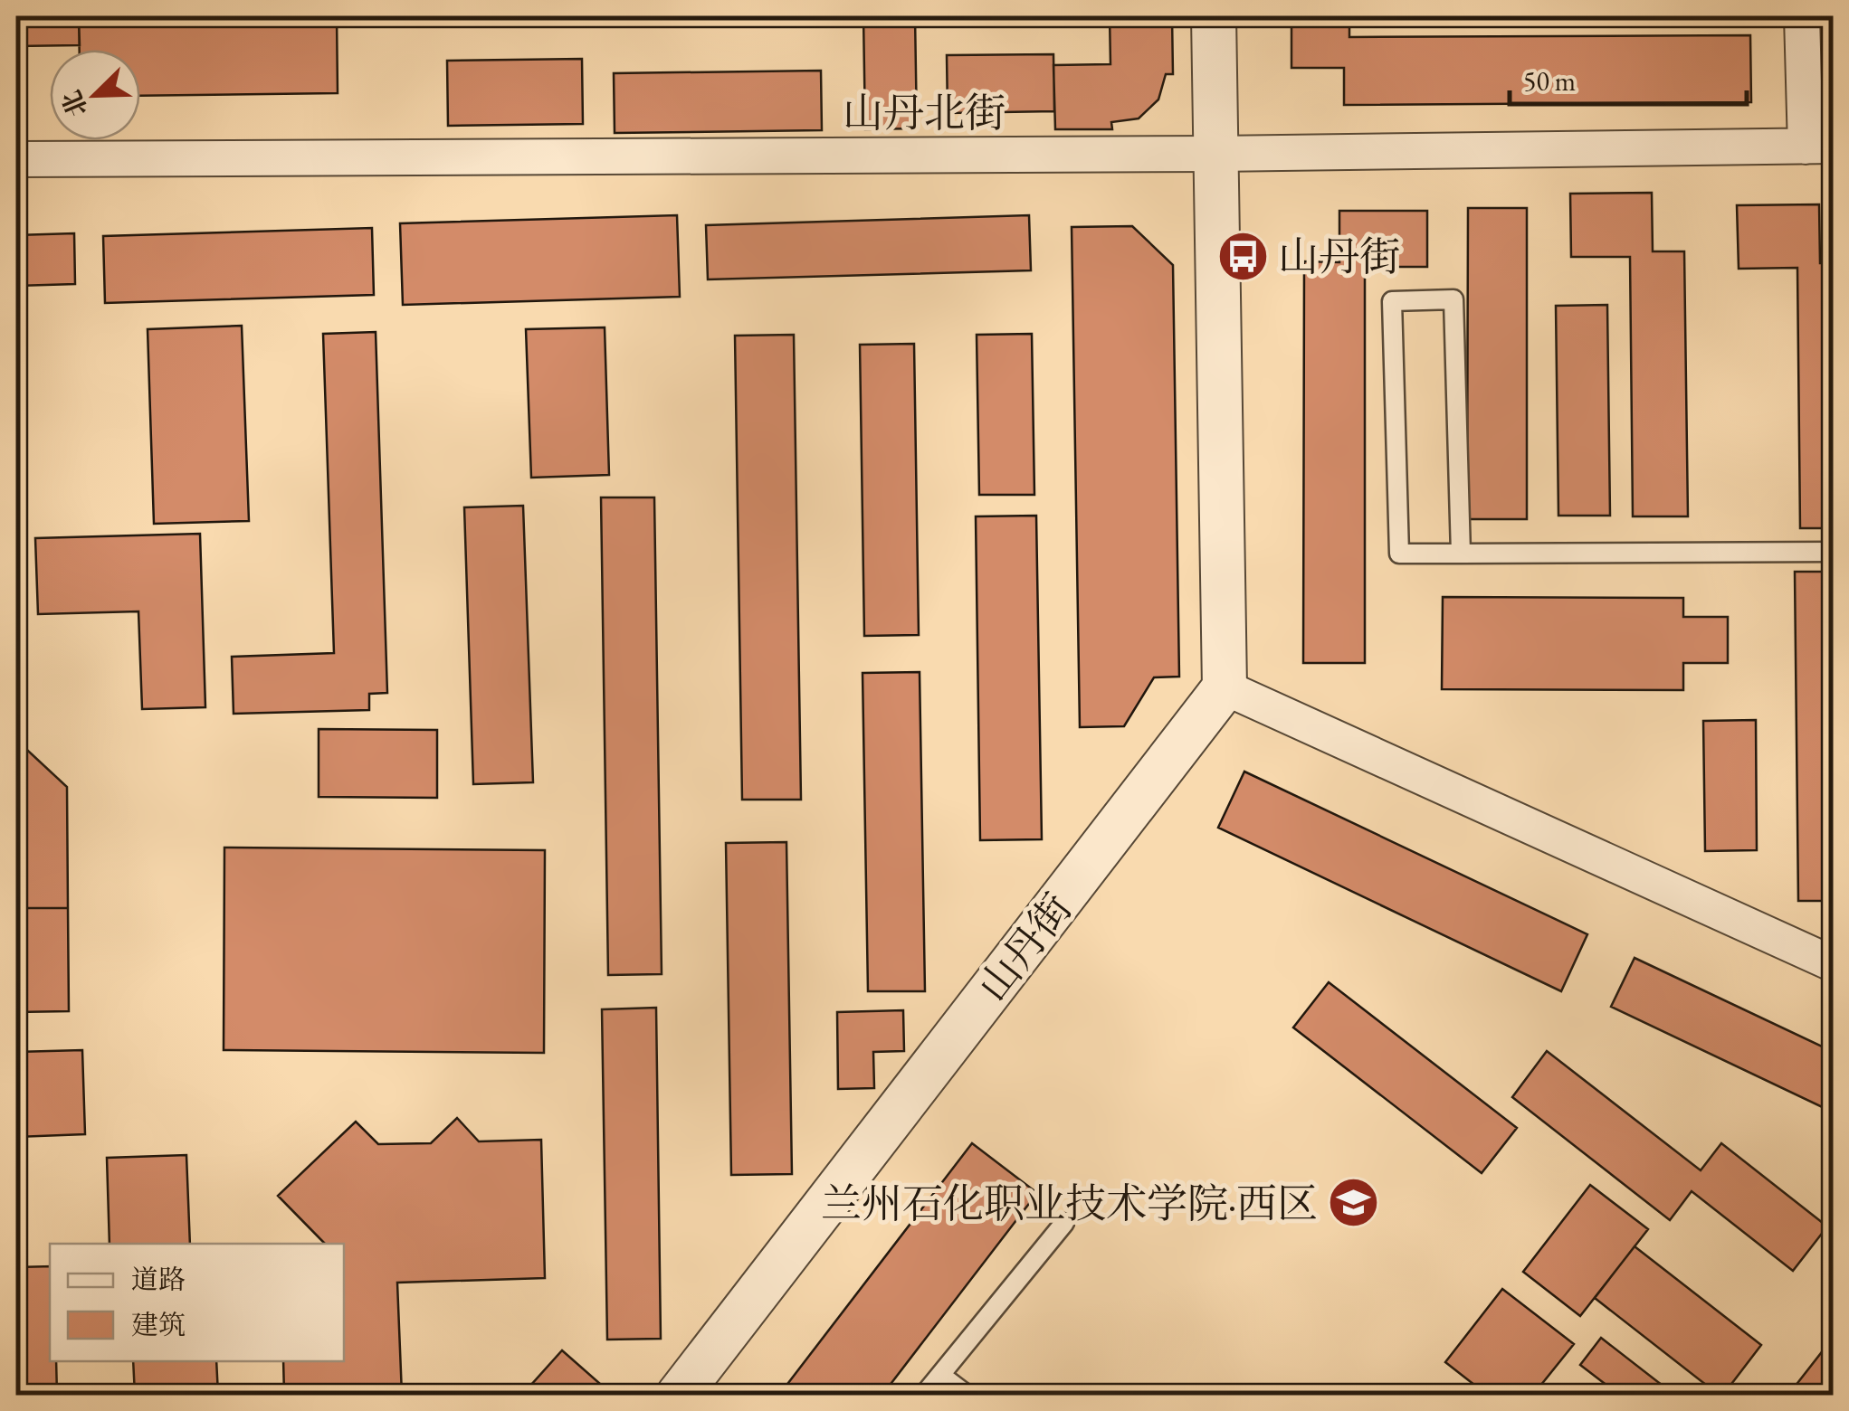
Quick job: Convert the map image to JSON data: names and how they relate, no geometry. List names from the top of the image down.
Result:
{
  "streets": {
    "street": ["山丹北街", "山丹街"]
  },
  "places": {
    "bus stop": ["山丹街"],
    "school or university": ["兰州石化职业技术学院·西区"]
  },
  "legend": ["道路", "建筑"],
  "scale_bar": "50 m",
  "north": "bottom left"
}
